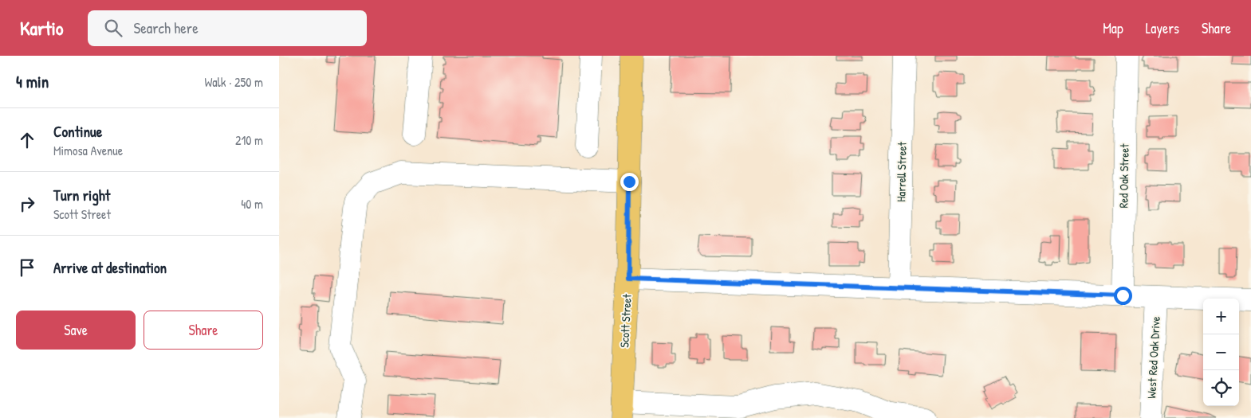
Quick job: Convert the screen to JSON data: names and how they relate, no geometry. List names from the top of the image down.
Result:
{
  "streets": {
    "main road": ["Scott Street"],
    "street": ["Harrell Street", "Red Oak Street", "West Red Oak Drive"]
  },
  "page": {
    "header": "Kartio",
    "search": "Search here",
    "nav": ["Map", "Layers", "Share"],
    "heading": ["4 min", "Walk · 250 m"],
    "list": [
      ["Continue", "Mimosa Avenue", "210 m"],
      ["Turn right", "Scott Street", "40 m"],
      "Arrive at destination"
    ],
    "buttons": ["Save", "Share"],
    "map_buttons": ["+", "−"]
  }
}
